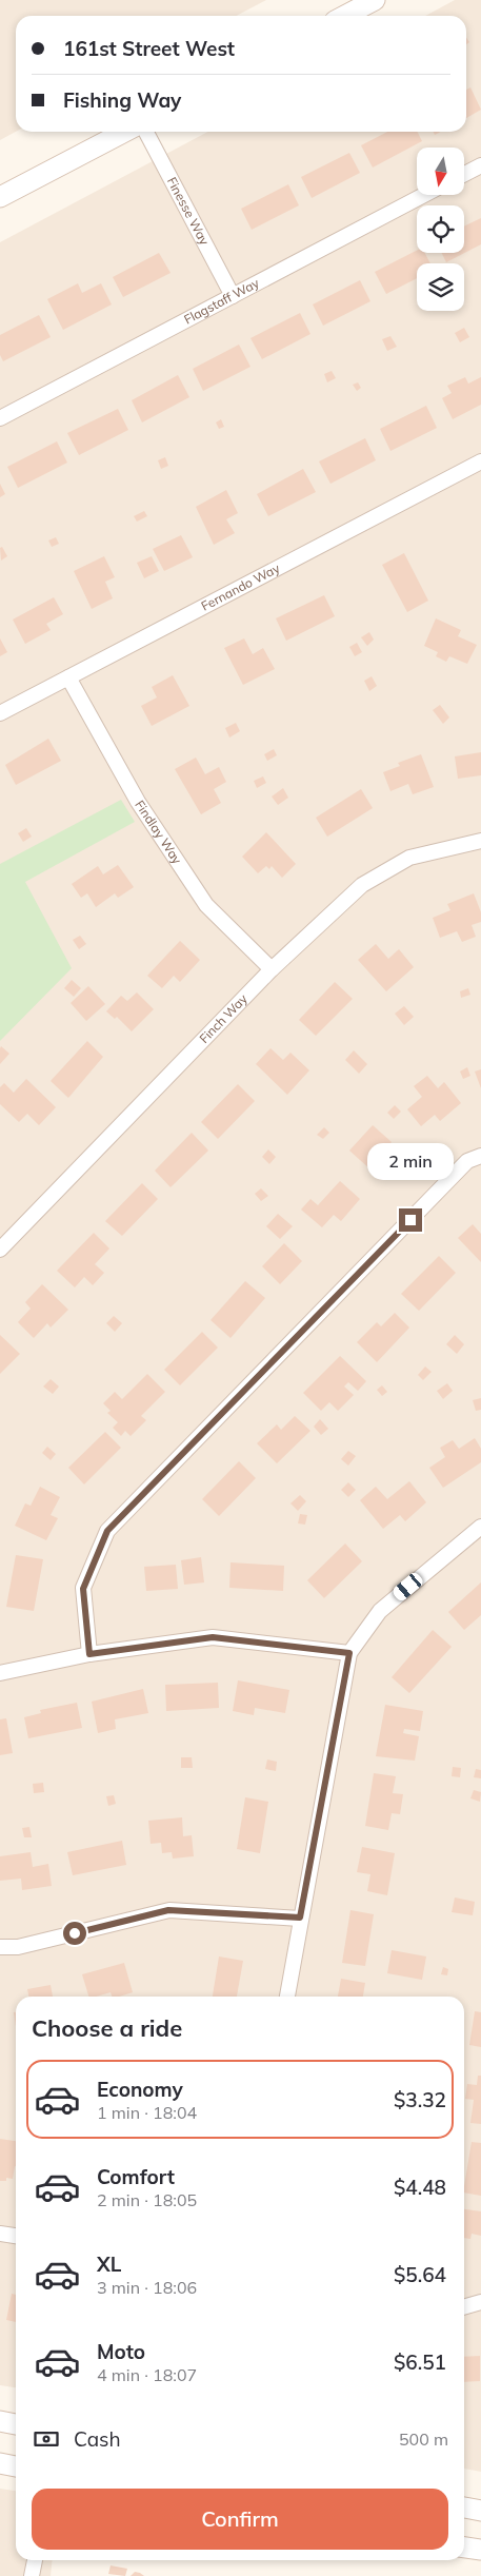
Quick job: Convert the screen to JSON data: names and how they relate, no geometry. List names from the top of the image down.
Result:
{
  "streets": {
    "street": [
      "Finesse Way",
      "Flagstaff Way",
      "Fernando Way",
      "Findlay Way",
      "Finch Way"
    ]
  },
  "crossings": [
    ["Finesse Way", "Flagstaff Way"],
    ["Fernando Way", "Findlay Way"],
    ["Findlay Way", "Finch Way"]
  ],
  "north": "bottom",
  "page": {
    "banner": ["161st Street West", "Fishing Way"],
    "bubble": "2 min",
    "heading": "Choose a ride",
    "list": [
      {
        "name": "Economy",
        "note": "1 min · 18:04",
        "value": "$3.32"
      },
      {
        "name": "Comfort",
        "note": "2 min · 18:05",
        "value": "$4.48"
      },
      {
        "name": "XL",
        "note": "3 min · 18:06",
        "value": "$5.64"
      },
      {
        "name": "Moto",
        "note": "4 min · 18:07",
        "value": "$6.51"
      }
    ],
    "pay": ["Cash", "500 m"],
    "buttons": "Confirm"
  }
}
